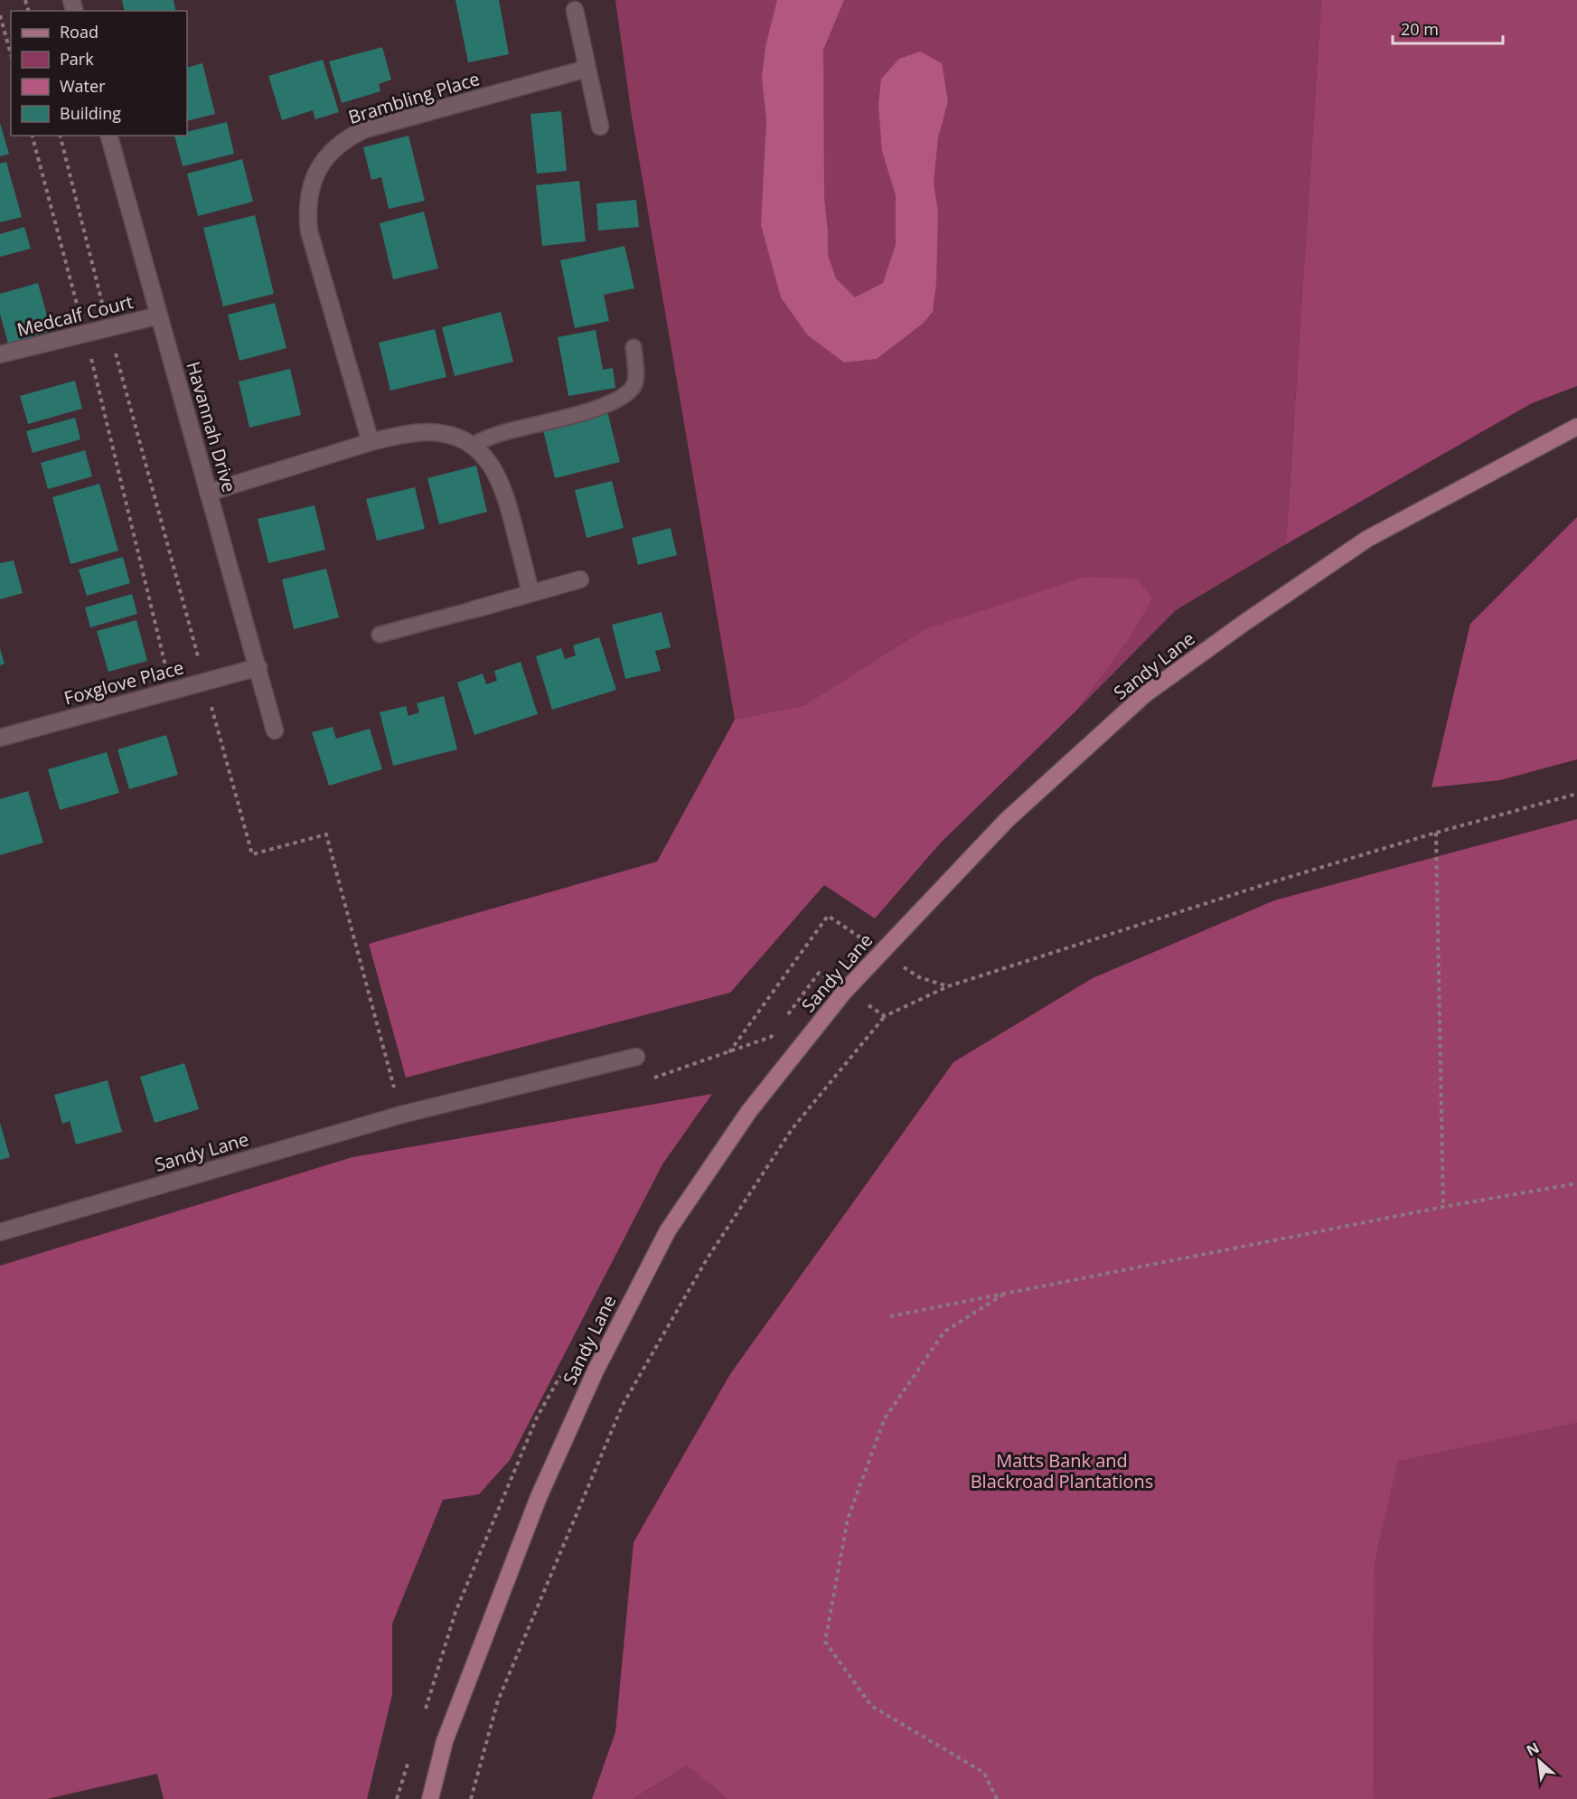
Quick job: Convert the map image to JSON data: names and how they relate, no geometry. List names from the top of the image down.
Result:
{
  "streets": {
    "main road": ["Sandy Lane"],
    "street": [
      "Brambling Place",
      "Medcalf Court",
      "Havannah Drive",
      "Foxglove Place"
    ]
  },
  "crossings": [
    ["Medcalf Court", "Havannah Drive"],
    ["Havannah Drive", "Foxglove Place"]
  ],
  "parks": ["Matts Bank and Blackroad Plantations"],
  "legend": [
    "Road",
    "Park",
    "Water",
    "Building"
  ],
  "scale_bar": "20 m",
  "north": "top left"
}
